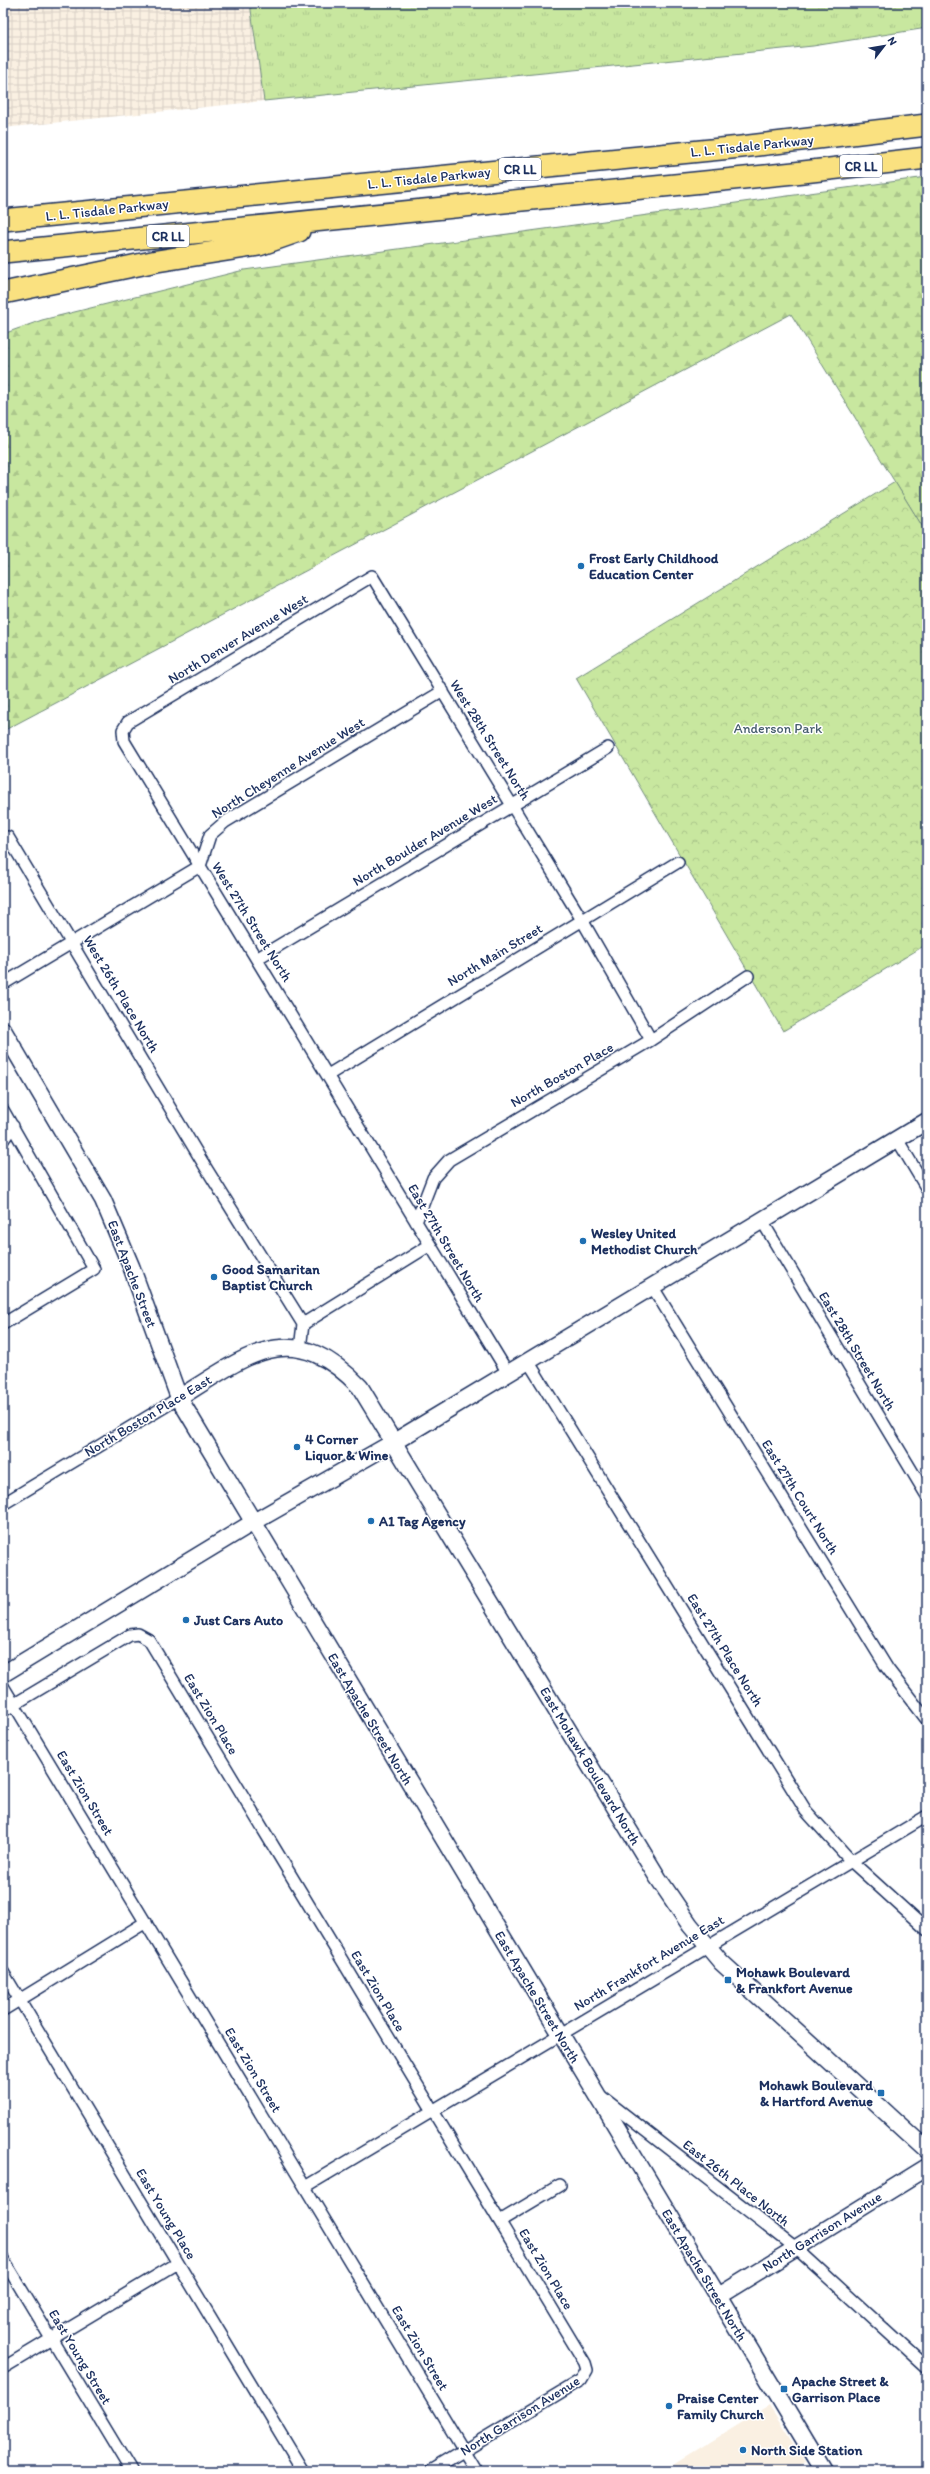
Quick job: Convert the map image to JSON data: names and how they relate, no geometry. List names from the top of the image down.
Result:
{
  "streets": {
    "highway": ["L. L. Tisdale Parkway", "CR LL"],
    "main road": [
      "East Apache Street",
      "North Boston Place East",
      "East Apache Street North",
      "East Mohawk Boulevard North",
      "North Garrison Avenue"
    ],
    "street": [
      "North Denver Avenue West",
      "West 28th Street North",
      "North Cheyenne Avenue West",
      "North Boulder Avenue West",
      "West 27th Street North",
      "North Main Street",
      "West 26th Place North",
      "North Boston Place",
      "East 27th Street North",
      "East 28th Street North",
      "East 27th Court North",
      "East 27th Place North",
      "East Zion Place",
      "East Zion Street",
      "North Frankfort Avenue East",
      "East 26th Place North",
      "East Young Place",
      "East Young Street"
    ]
  },
  "crossings": [
    ["North Denver Avenue West", "West 28th Street North"],
    ["North Denver Avenue West", "West 27th Street North"],
    ["West 28th Street North", "North Cheyenne Avenue West"],
    ["West 28th Street North", "North Boulder Avenue West"],
    ["West 28th Street North", "North Main Street"],
    ["North Cheyenne Avenue West", "West 27th Street North"],
    ["North Boulder Avenue West", "West 27th Street North"],
    ["West 27th Street North", "North Main Street"],
    ["West 27th Street North", "East 27th Street North"],
    ["North Boston Place", "East 27th Street North"],
    ["East Apache Street", "North Boston Place East"],
    ["East Apache Street", "East Apache Street North"],
    ["North Boston Place East", "East Mohawk Boulevard North"],
    ["East 27th Place North", "North Frankfort Avenue East"],
    ["East Zion Place", "East Zion Street"],
    ["East Zion Place", "North Frankfort Avenue East"],
    ["East Zion Place", "North Garrison Avenue"],
    ["East Apache Street North", "North Frankfort Avenue East"],
    ["East Apache Street North", "East 26th Place North"],
    ["East Apache Street North", "North Garrison Avenue"],
    ["East Mohawk Boulevard North", "North Frankfort Avenue East"],
    ["East Zion Street", "North Frankfort Avenue East"],
    ["East Zion Street", "North Garrison Avenue"],
    ["East 26th Place North", "North Garrison Avenue"]
  ],
  "parks": ["Anderson Park"],
  "places": {
    "other": [
      "Frost Early Childhood Education Center",
      "Wesley United Methodist Church",
      "Good Samaritan Baptist Church",
      "4 Corner Liquor & Wine",
      "A1 Tag Agency",
      "Just Cars Auto",
      "Praise Center Family Church",
      "North Side Station"
    ],
    "transit": ["Mohawk Boulevard & Frankfort Avenue", "Mohawk Boulevard & Hartford Avenue", "Apache Street & Garrison Place"]
  },
  "north": "top right"
}
